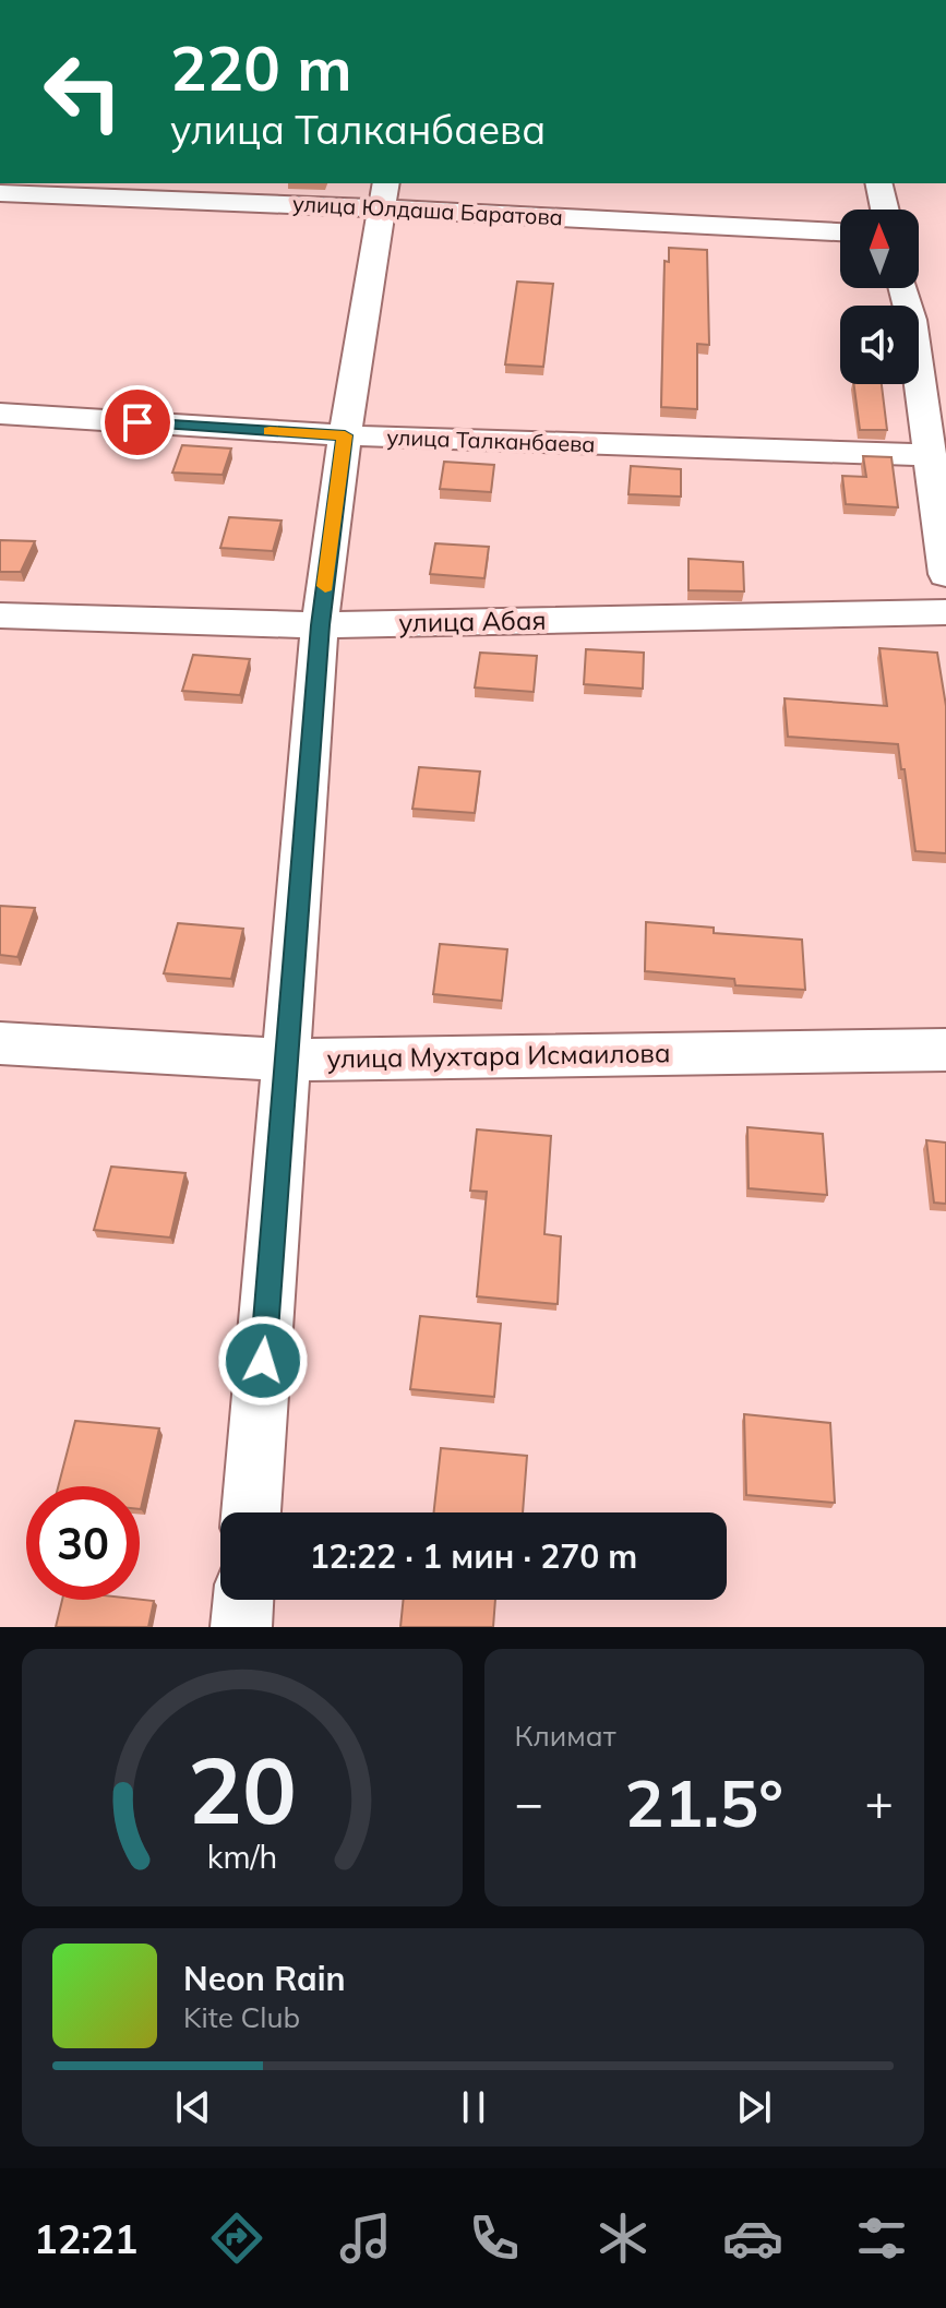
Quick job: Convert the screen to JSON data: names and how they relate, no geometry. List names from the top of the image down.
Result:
{
  "streets": {
    "street": [
      "улица Юлдаша Баратова",
      "улица Талканбаева",
      "улица Абая",
      "улица Мухтара Исмаилова"
    ]
  },
  "north": "top",
  "page": {
    "turn": ["220 m", "улица Талканбаева"],
    "limit": "30",
    "trip": "12:22 · 1 мин · 270 m",
    "tile": "Климат",
    "heat": ["−", "21.5°", "+"],
    "song": ["Neon Rain", "Kite Club"],
    "tabs": "12:21",
    "gauge": ["20", "km/h"]
  }
}
